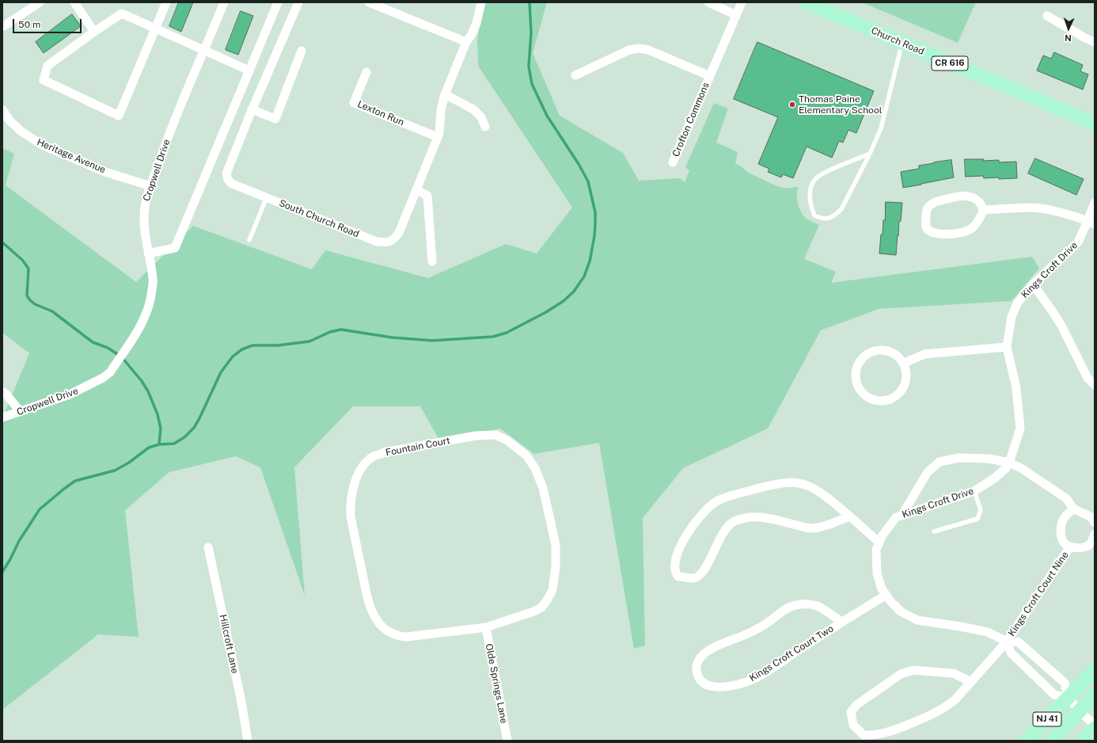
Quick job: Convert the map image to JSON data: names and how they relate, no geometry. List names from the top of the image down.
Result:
{
  "streets": {
    "main road": ["Church Road", "CR 616", "NJ 41"],
    "street": [
      "Lexton Run",
      "Crofton Commons",
      "Heritage Avenue",
      "Cropwell Drive",
      "South Church Road",
      "Kings Croft Drive",
      "Fountain Court",
      "Kings Croft Court Nine",
      "Hillcroft Lane",
      "Kings Croft Court Two",
      "Olde Springs Lane"
    ]
  },
  "crossings": [
    ["Lexton Run", "South Church Road"],
    ["Heritage Avenue", "Cropwell Drive"],
    ["Kings Croft Drive", "Kings Croft Court Nine"],
    ["Kings Croft Drive", "Kings Croft Court Two"],
    ["Kings Croft Drive", "NJ 41"],
    ["Fountain Court", "Olde Springs Lane"]
  ],
  "places": ["Thomas Paine Elementary School"],
  "scale_bar": "50 m",
  "north": "bottom"
}
